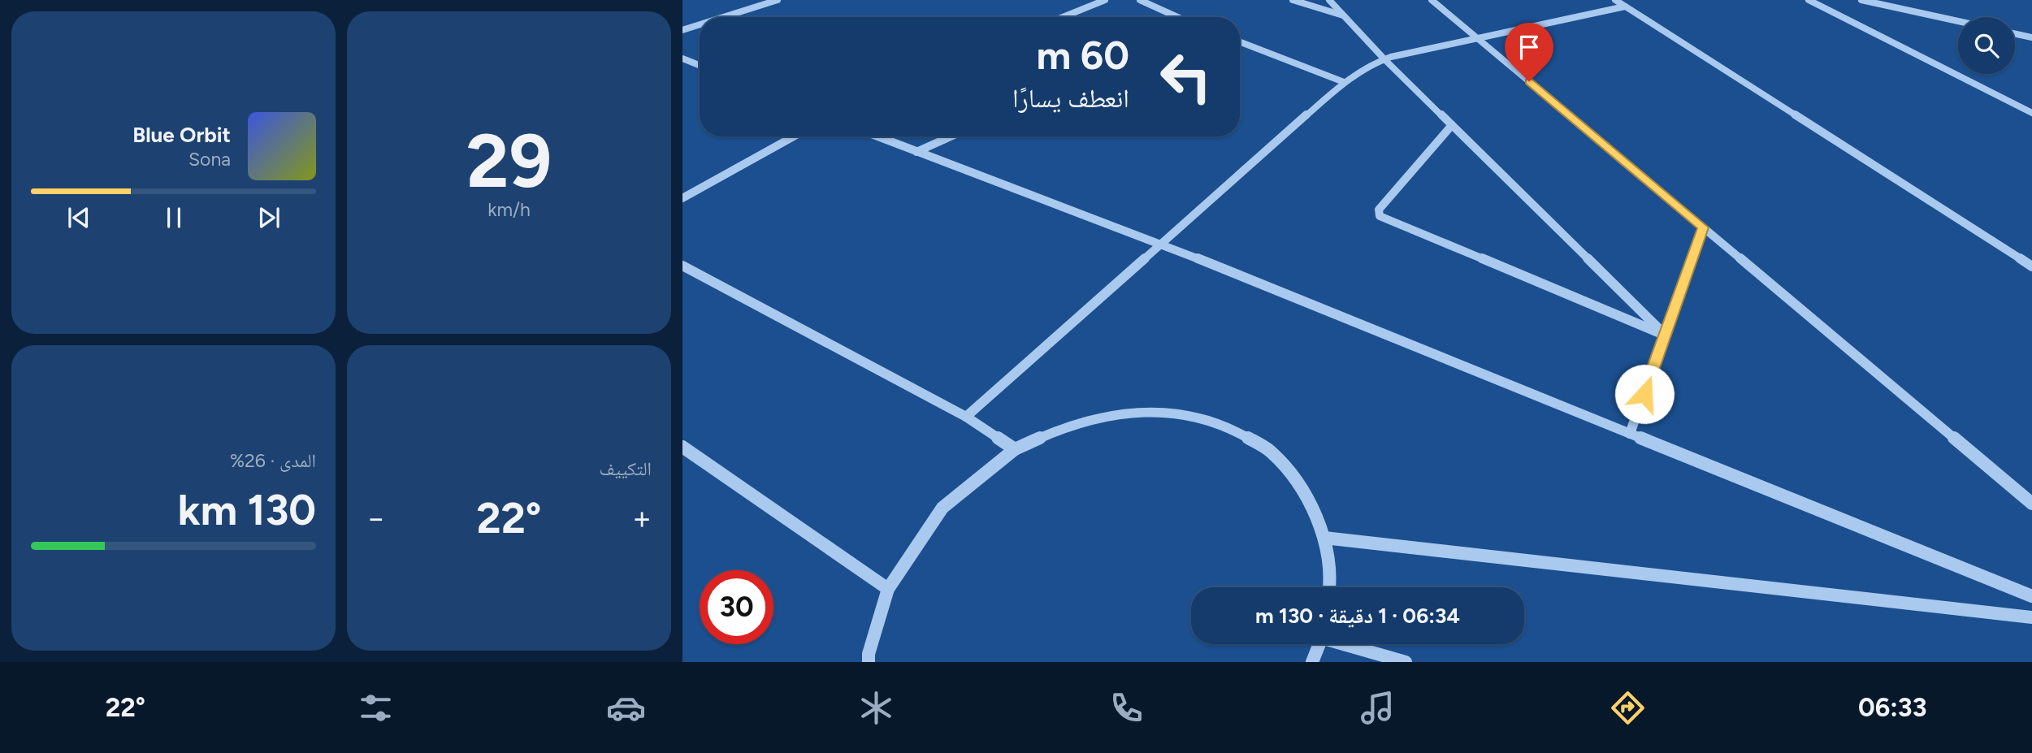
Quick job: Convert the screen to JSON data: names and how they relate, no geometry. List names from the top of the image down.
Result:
{
  "page": {
    "tile": [
      ["29", "km/h"],
      "التكييف",
      ["المدى · 26%", "130 km"]
    ],
    "turn": ["60 m", "انعطف يسارًا"],
    "song": ["Blue Orbit", "Sona"],
    "heat": ["−", "22°", "+"],
    "limit": "30",
    "trip": "06:34 · 1 دقيقة · 130 m",
    "tabs": ["06:33", "22°"]
  }
}
